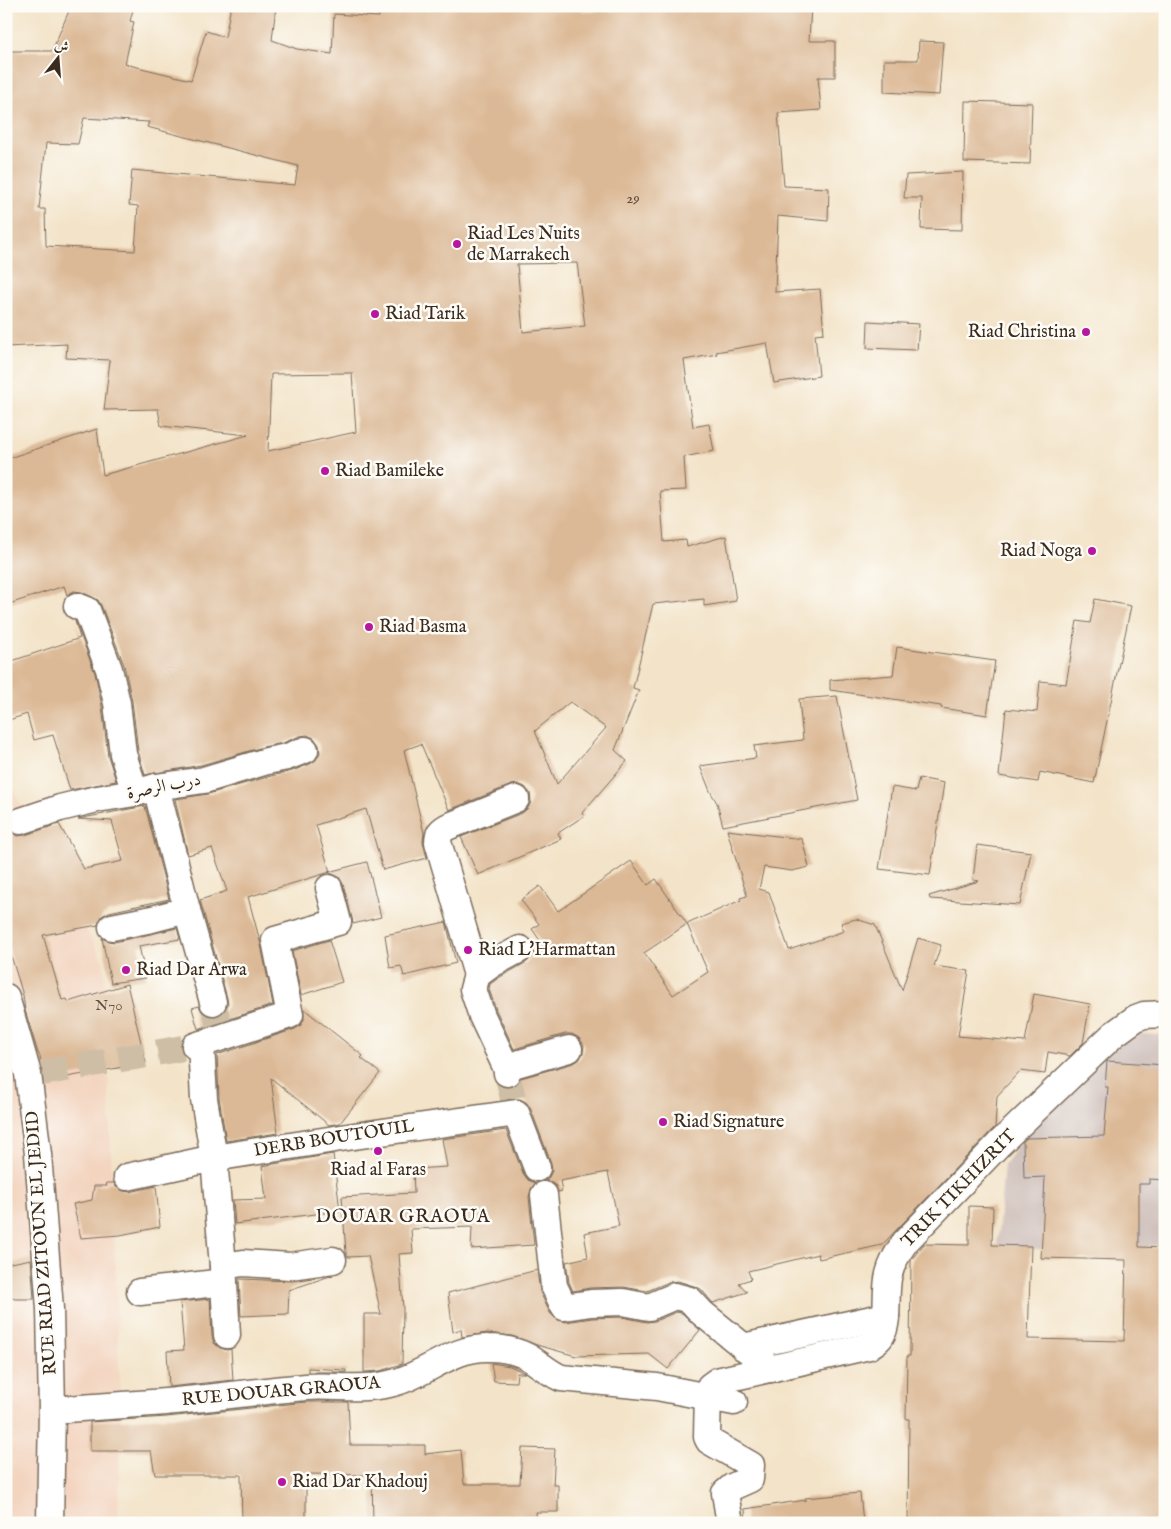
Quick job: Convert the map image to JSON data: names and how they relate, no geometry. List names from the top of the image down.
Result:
{
  "streets": {
    "street": [
      "درب الرصرة",
      "DERB BOUTOUIL",
      "TRIK TIKHIZRIT",
      "RUE RIAD ZITOUN EL JEDID",
      "RUE DOUAR GRAOUA"
    ]
  },
  "crossings": [
    ["TRIK TIKHIZRIT", "RUE DOUAR GRAOUA"],
    ["RUE RIAD ZITOUN EL JEDID", "RUE DOUAR GRAOUA"]
  ],
  "districts": ["DOUAR GRAOUA"],
  "places": [
    "Riad Les Nuits de Marrakech",
    "Riad Tarik",
    "Riad Christina",
    "Riad Bamileke",
    "Riad Noga",
    "Riad Basma",
    "Riad L'Harmattan",
    "Riad Dar Arwa",
    "Riad Signature",
    "Riad al Faras",
    "Riad Dar Khadouj"
  ],
  "house_numbers": ["29", "N70"],
  "north": "top"
}
